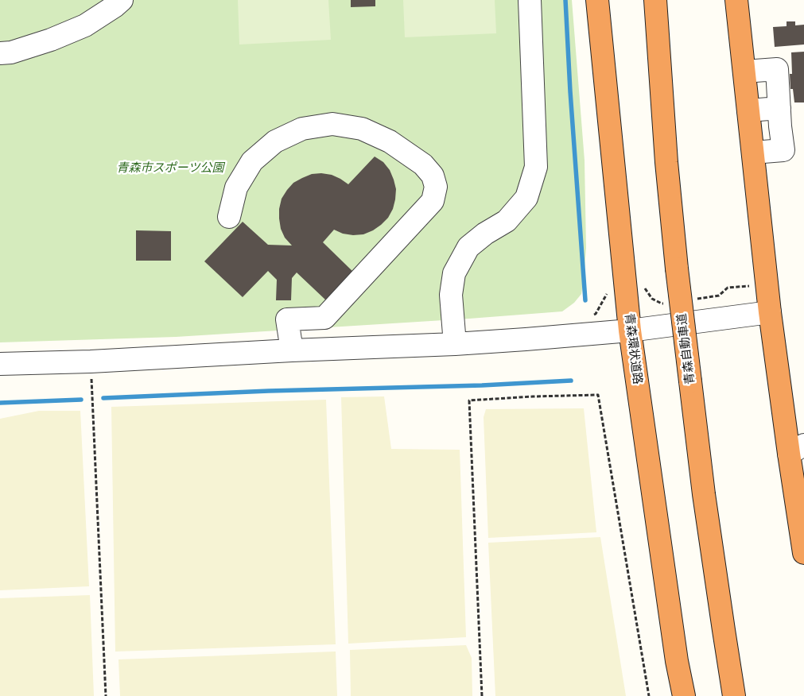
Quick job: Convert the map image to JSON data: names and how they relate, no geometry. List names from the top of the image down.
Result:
{
  "streets": {
    "highway": ["青森環状道路", "青森自動車道"]
  },
  "parks": ["青森市スポーツ公園"]
}
